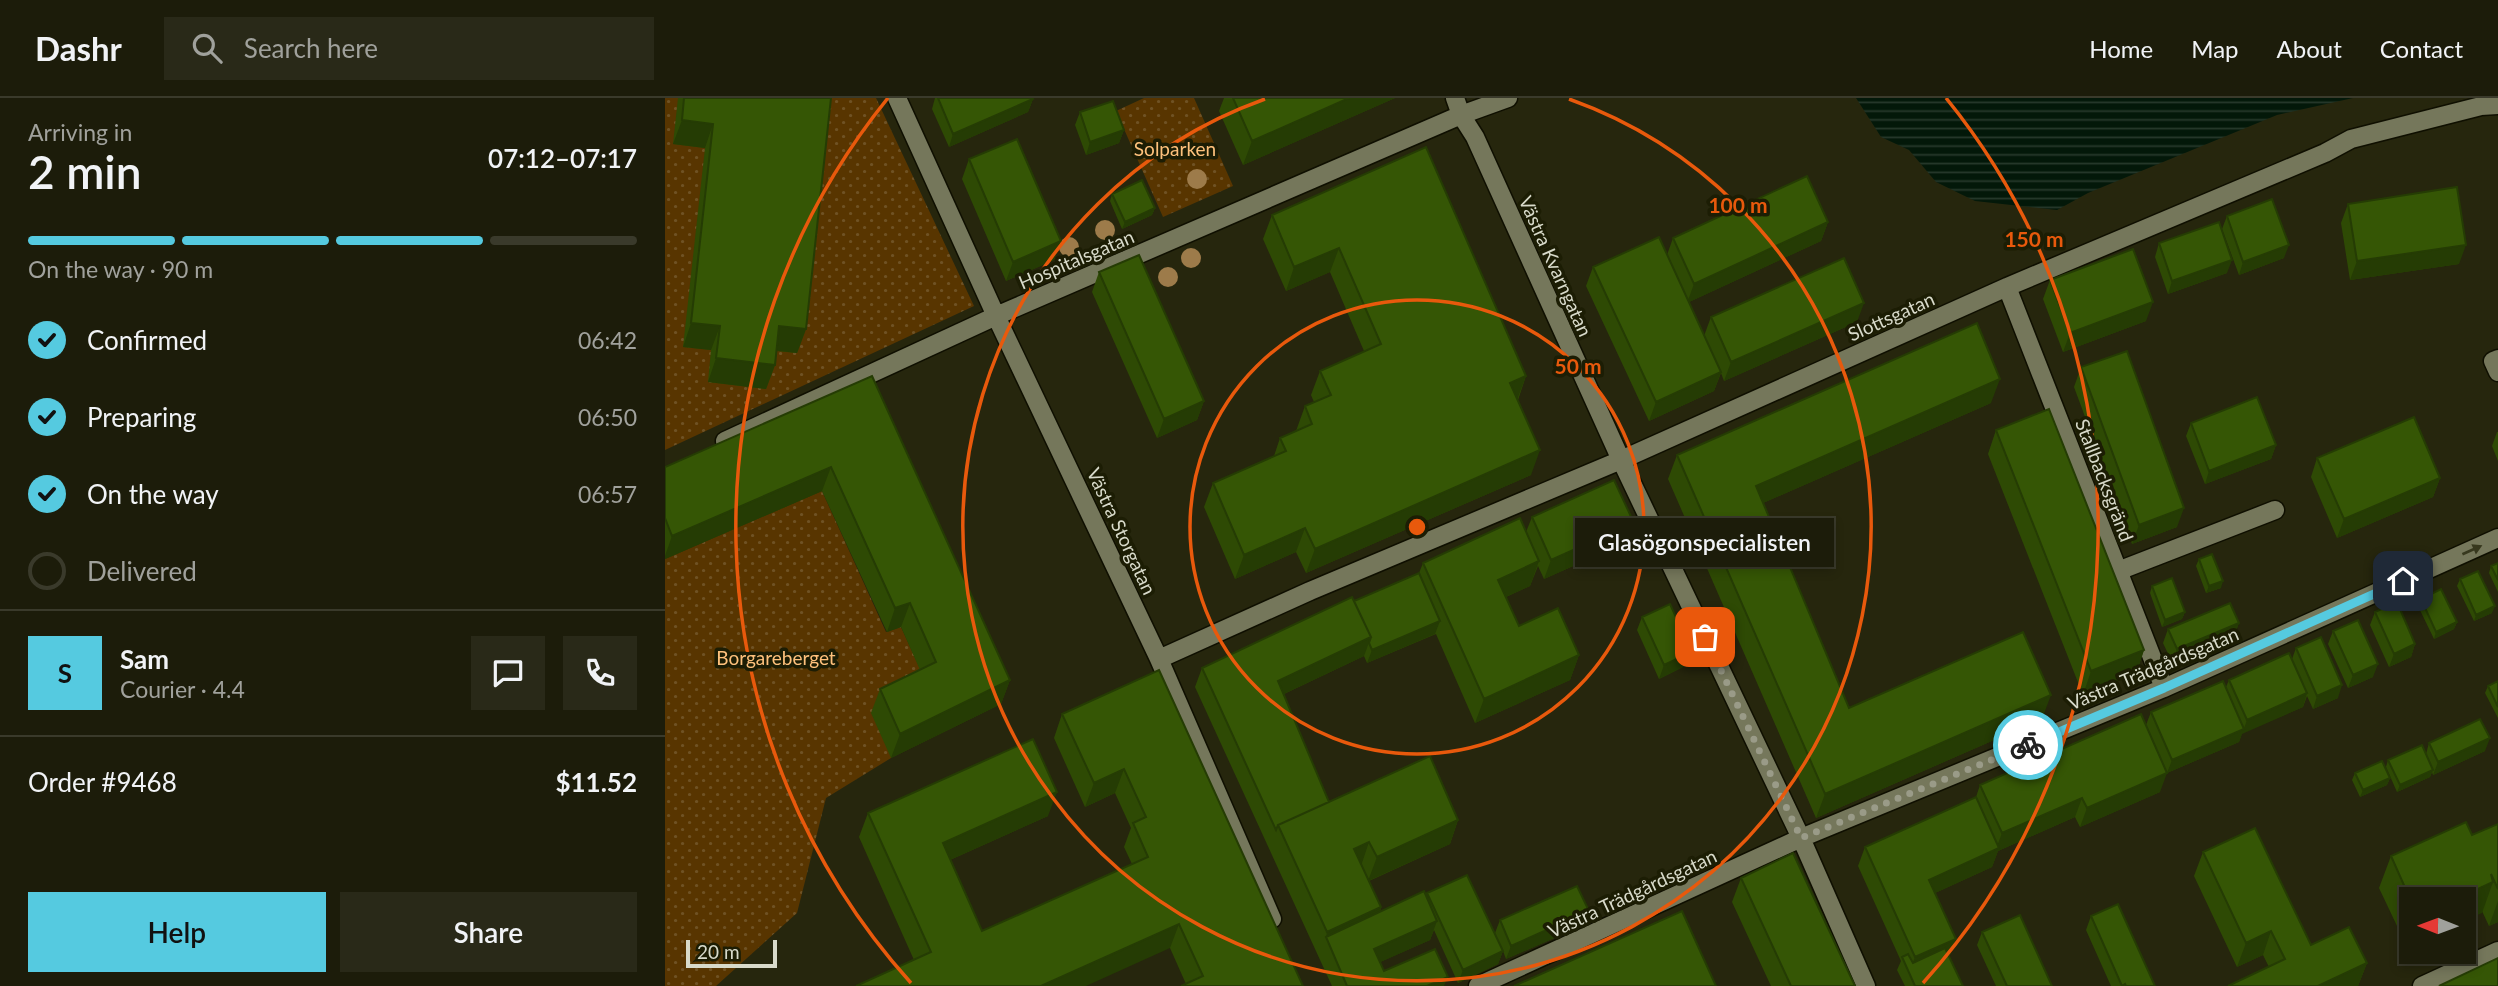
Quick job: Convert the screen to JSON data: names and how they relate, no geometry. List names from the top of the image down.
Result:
{
  "streets": {
    "street": [
      "Hospitalsgatan",
      "Västra Kvarngatan",
      "Slottsgatan",
      "Stallbacksgränd",
      "Västra Storgatan",
      "Västra Trädgårdsgatan"
    ]
  },
  "crossings": [
    ["Hospitalsgatan", "Västra Kvarngatan"],
    ["Hospitalsgatan", "Västra Storgatan"],
    ["Västra Kvarngatan", "Slottsgatan"],
    ["Västra Kvarngatan", "Västra Trädgårdsgatan"],
    ["Slottsgatan", "Stallbacksgränd"],
    ["Slottsgatan", "Västra Storgatan"],
    ["Stallbacksgränd", "Västra Trädgårdsgatan"]
  ],
  "parks": ["Solparken", "Borgareberget"],
  "places": ["Glasögonspecialisten"],
  "scale_bar": "20 m",
  "north": "left",
  "page": {
    "header": "Dashr",
    "search": "Search here",
    "nav": [
      "Home",
      "Map",
      "About",
      "Contact"
    ],
    "heading": ["2 min", "Arriving in", "07:12–07:17"],
    "panel": [
      "Sam",
      "Courier · 4.4",
      "Order #9468",
      "$11.52"
    ],
    "bar": "On the way · 90 m",
    "list": [
      ["Confirmed", "06:42"],
      ["Preparing", "06:50"],
      ["On the way", "06:57"],
      "Delivered"
    ],
    "bubble": "Glasögonspecialisten",
    "round": "S",
    "buttons": ["Help", "Share"],
    "scale": "20 m"
  },
  "rings": ["100 m", "150 m", "50 m"]
}
